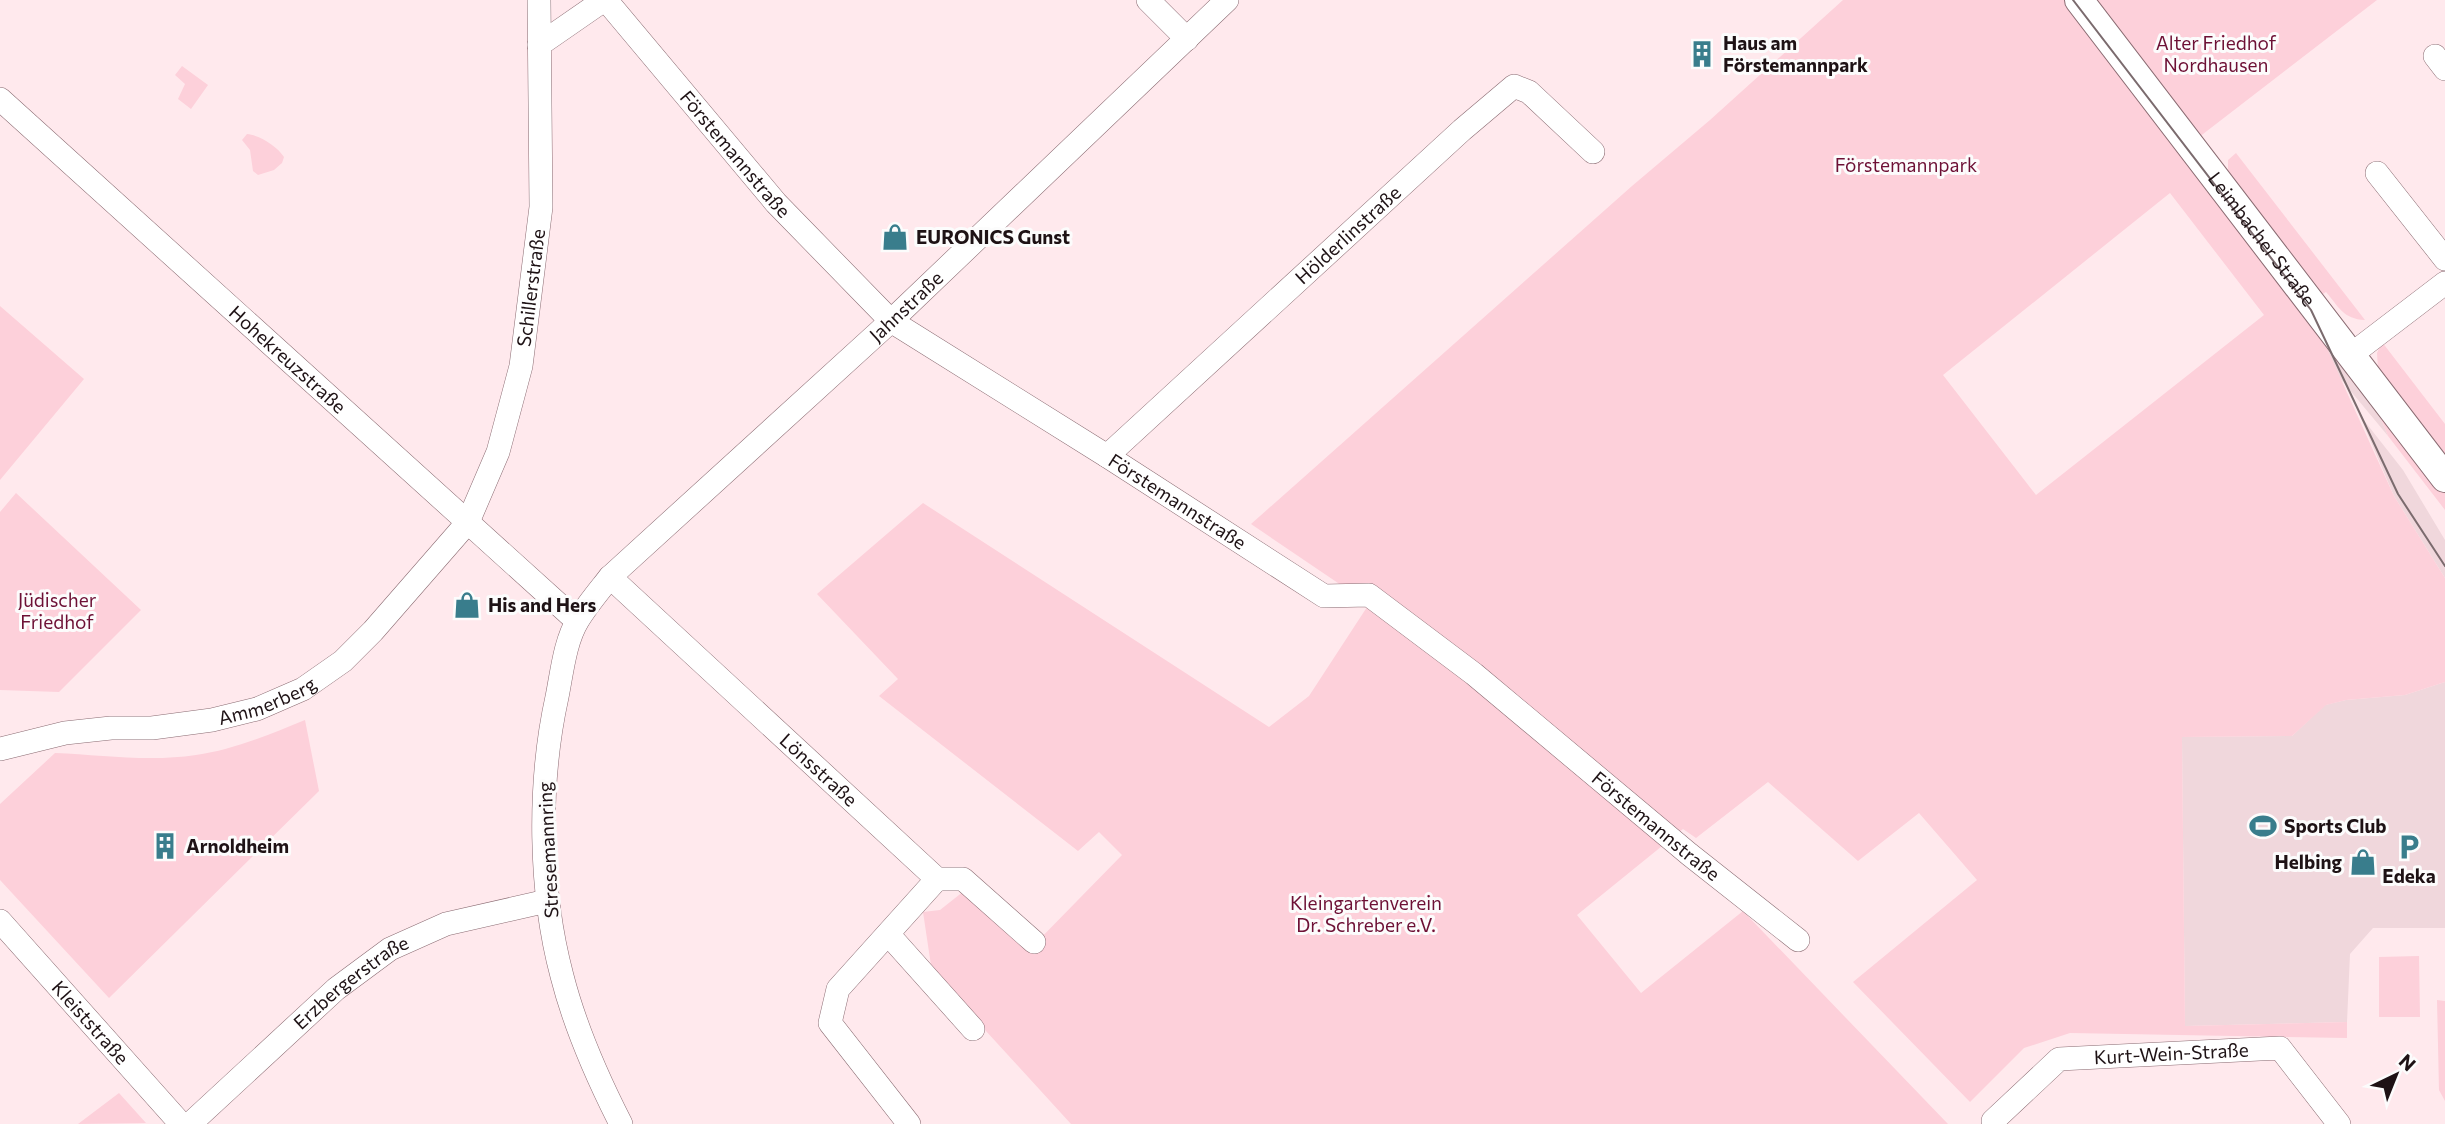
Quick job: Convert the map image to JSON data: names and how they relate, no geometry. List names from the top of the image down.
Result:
{
  "streets": {
    "street": [
      "Förstemannstraße",
      "Hölderlinstraße",
      "Leimbacher Straße",
      "Schillerstraße",
      "Jahnstraße",
      "Hohekreuzstraße",
      "Ammerberg",
      "Lönsstraße",
      "Stresemannring",
      "Erzbergerstraße",
      "Kleiststraße",
      "Kurt-Wein-Straße"
    ]
  },
  "crossings": [
    ["Förstemannstraße", "Hölderlinstraße"],
    ["Förstemannstraße", "Jahnstraße"],
    ["Schillerstraße", "Hohekreuzstraße"],
    ["Schillerstraße", "Ammerberg"],
    ["Jahnstraße", "Lönsstraße"],
    ["Jahnstraße", "Stresemannring"],
    ["Hohekreuzstraße", "Ammerberg"],
    ["Hohekreuzstraße", "Stresemannring"],
    ["Lönsstraße", "Stresemannring"],
    ["Stresemannring", "Erzbergerstraße"]
  ],
  "parks": [
    "Alter Friedhof Nordhausen",
    "Förstemannpark",
    "Jüdischer Friedhof",
    "Kleingartenverein Dr. Schreber e.V."
  ],
  "places": {
    "building": ["Haus am Förstemannpark", "Arnoldheim"],
    "shop": ["EURONICS Gunst", "His and Hers", "Helbing"],
    "sports": ["Sports Club"],
    "parking": ["Edeka"]
  },
  "north": "top right"
}
